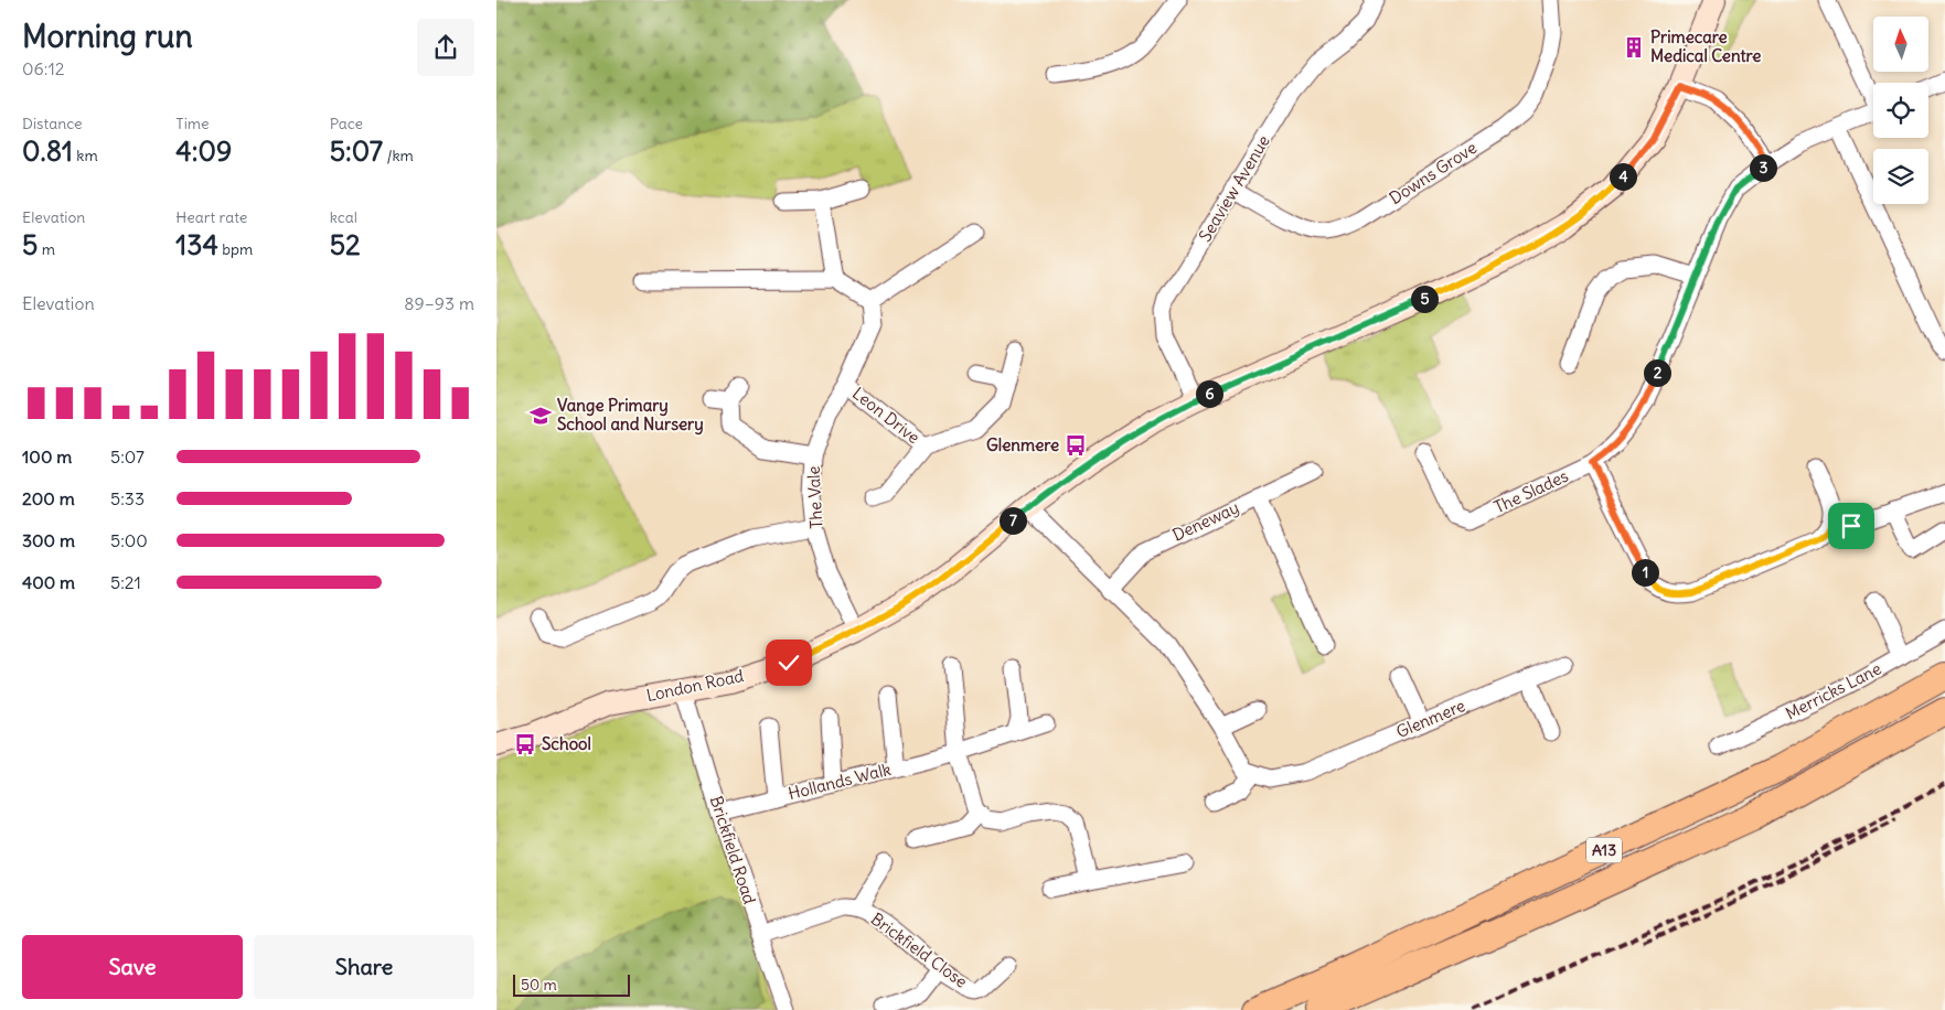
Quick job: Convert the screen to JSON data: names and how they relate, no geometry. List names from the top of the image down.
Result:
{
  "streets": {
    "highway": ["A13"],
    "main road": ["London Road"],
    "street": [
      "Downs Grove",
      "Seaview Avenue",
      "Leon Drive",
      "The Slades",
      "The Vale",
      "Deneway",
      "Merricks Lane",
      "Glenmere",
      "Hollands Walk",
      "Brickfield Road",
      "Brickfield Close"
    ]
  },
  "crossings": [
    ["Downs Grove", "Seaview Avenue"],
    ["Seaview Avenue", "London Road"],
    ["Leon Drive", "The Vale"],
    ["The Vale", "London Road"],
    ["London Road", "Brickfield Road"],
    ["Hollands Walk", "Brickfield Road"],
    ["Brickfield Road", "Brickfield Close"]
  ],
  "places": {
    "building": ["Primecare Medical Centre"],
    "school or university": ["Vange Primary School and Nursery"],
    "bus stop": ["Glenmere", "School"]
  },
  "scale_bar": "50 m",
  "north": "top",
  "page": {
    "heading": ["Morning run", "06:12"],
    "stats": [
      ["Distance", "0.81 km"],
      ["Time", "4:09"],
      ["Pace", "5:07 /km"],
      ["Elevation", "5 m"],
      ["Heart rate", "134 bpm"],
      ["kcal", "52"]
    ],
    "pins": [
      "3",
      "4",
      "5",
      "2",
      "6",
      "7",
      "1"
    ],
    "chart": ["Elevation", "89–93 m"],
    "list": [
      {
        "name": "100 m",
        "note": "5:07"
      },
      {
        "name": "200 m",
        "note": "5:33"
      },
      {
        "name": "300 m",
        "note": "5:00"
      },
      {
        "name": "400 m",
        "note": "5:21"
      }
    ],
    "buttons": ["Save", "Share"],
    "scale": "50 m"
  }
}
